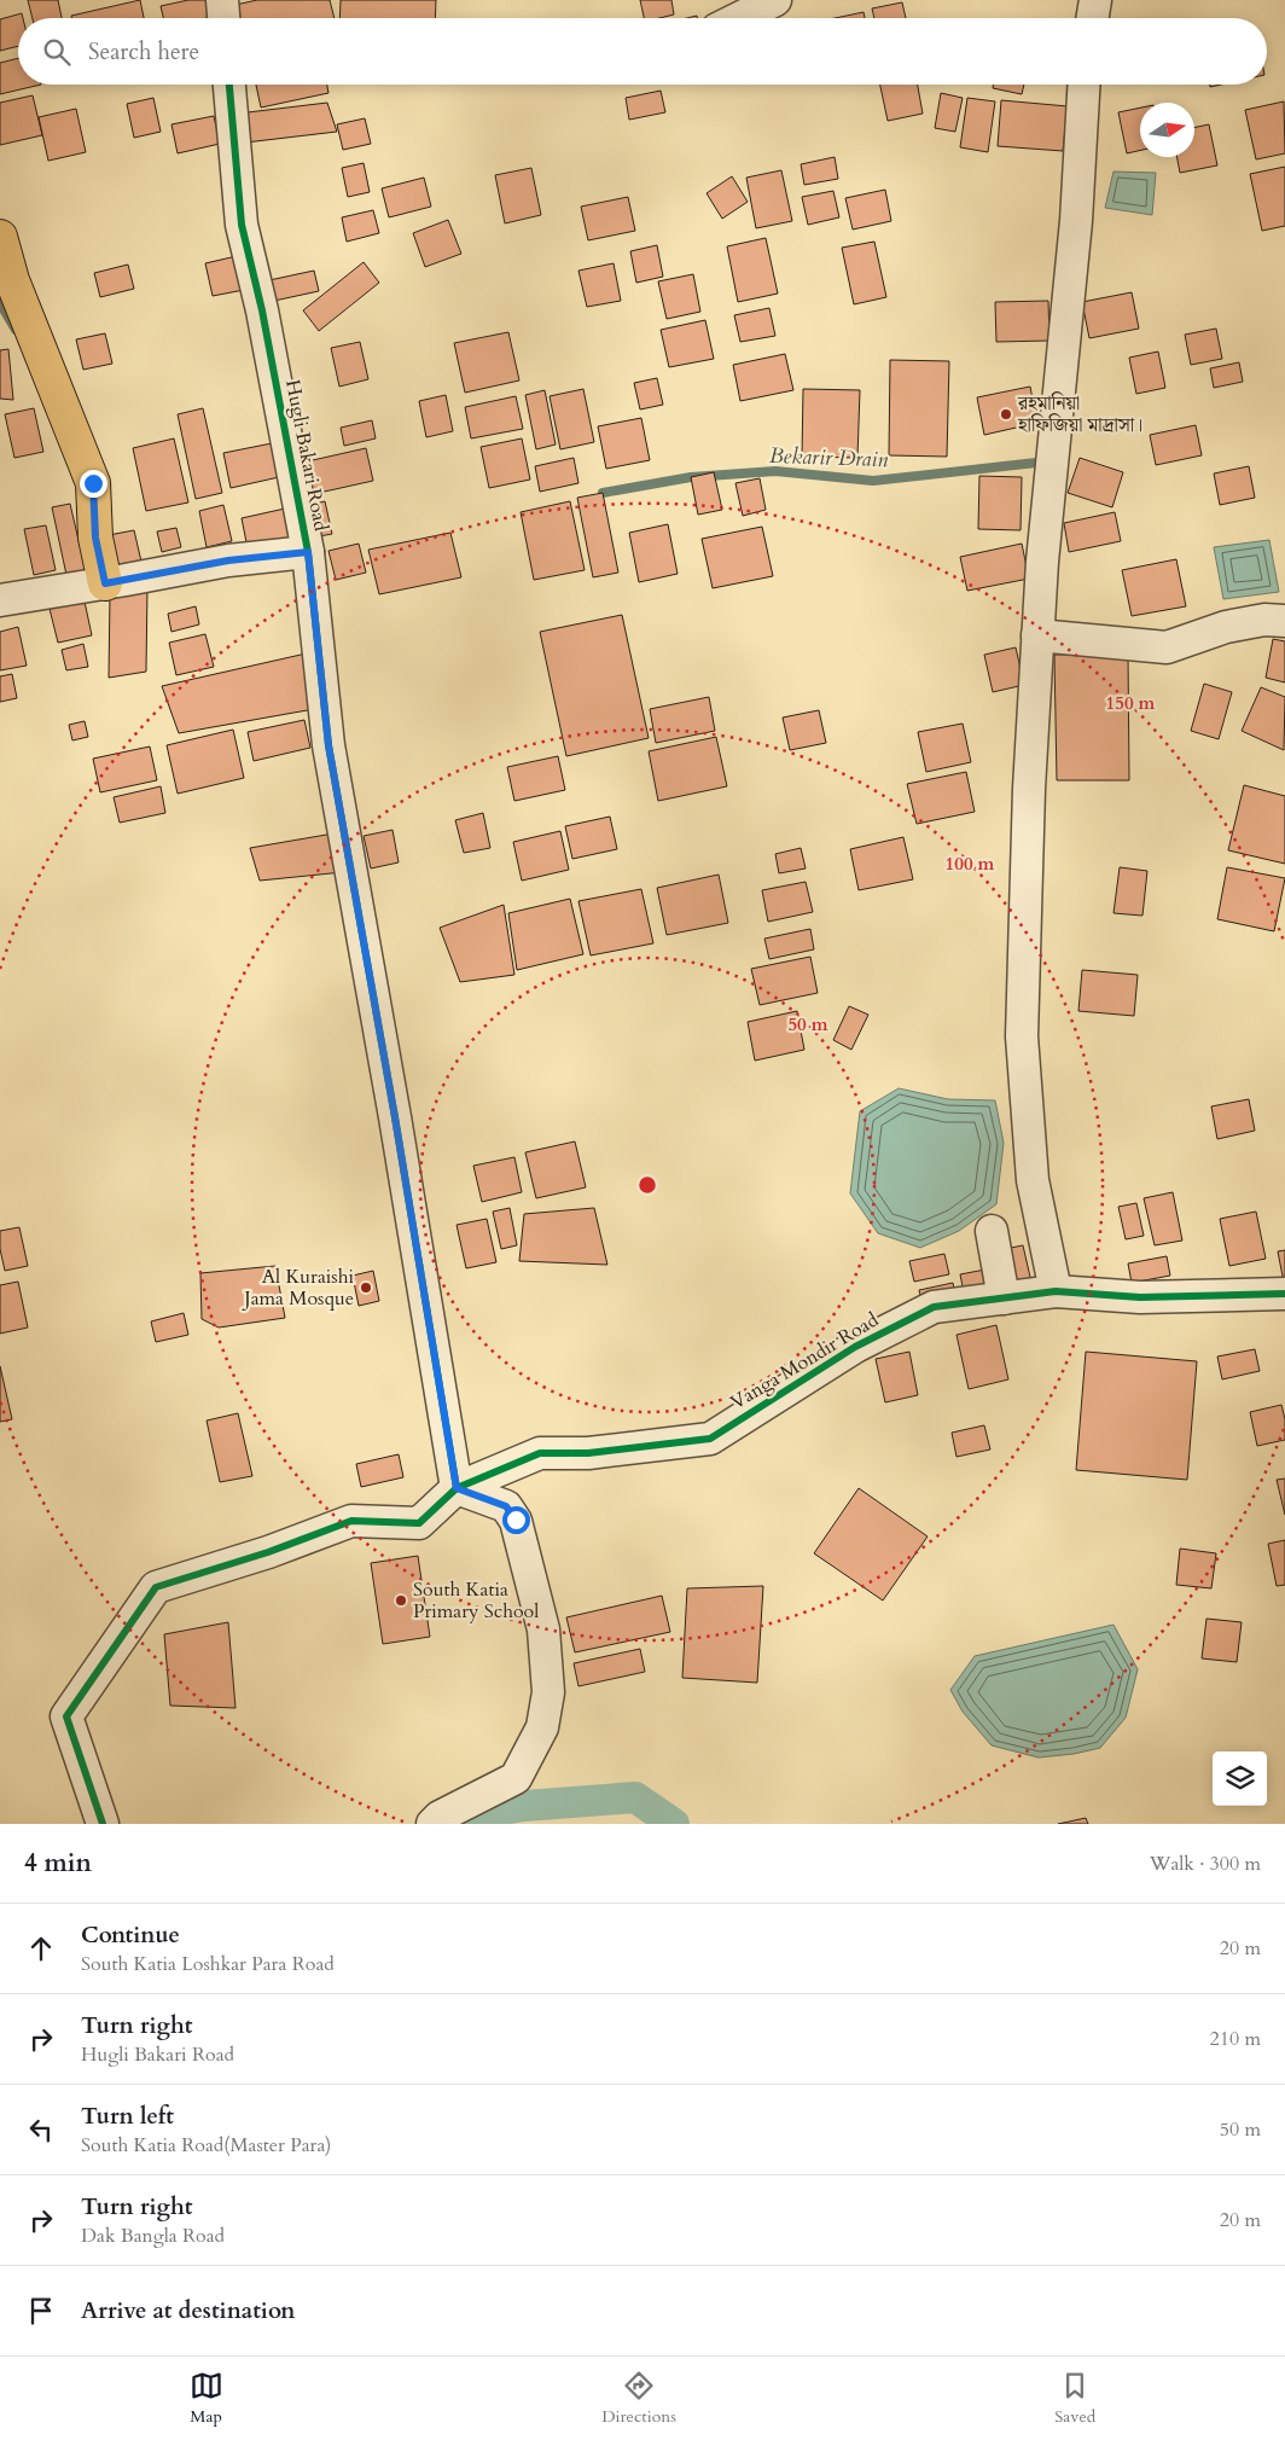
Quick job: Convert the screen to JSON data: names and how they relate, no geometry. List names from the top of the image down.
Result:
{
  "streets": {
    "street": ["Hugli Bakari Road", "Vanga Mondir Road"]
  },
  "crossings": [
    ["Hugli Bakari Road", "Vanga Mondir Road"]
  ],
  "water": ["Bekarir Drain"],
  "places": ["রহমানিয়া হাফিজিয়া মাদ্রাসা।", "Al Kuraishi Jama Mosque", "South Katia Primary School"],
  "north": "right",
  "page": {
    "search": "Search here",
    "heading": ["4 min", "Walk · 300 m"],
    "list": [
      ["Continue", "South Katia Loshkar Para Road", "20 m"],
      ["Turn right", "Hugli Bakari Road", "210 m"],
      ["Turn left", "South Katia Road(Master Para)", "50 m"],
      ["Turn right", "Dak Bangla Road", "20 m"],
      "Arrive at destination"
    ],
    "nav": ["Map", "Directions", "Saved"]
  },
  "rings": ["150 m", "100 m", "50 m"]
}
